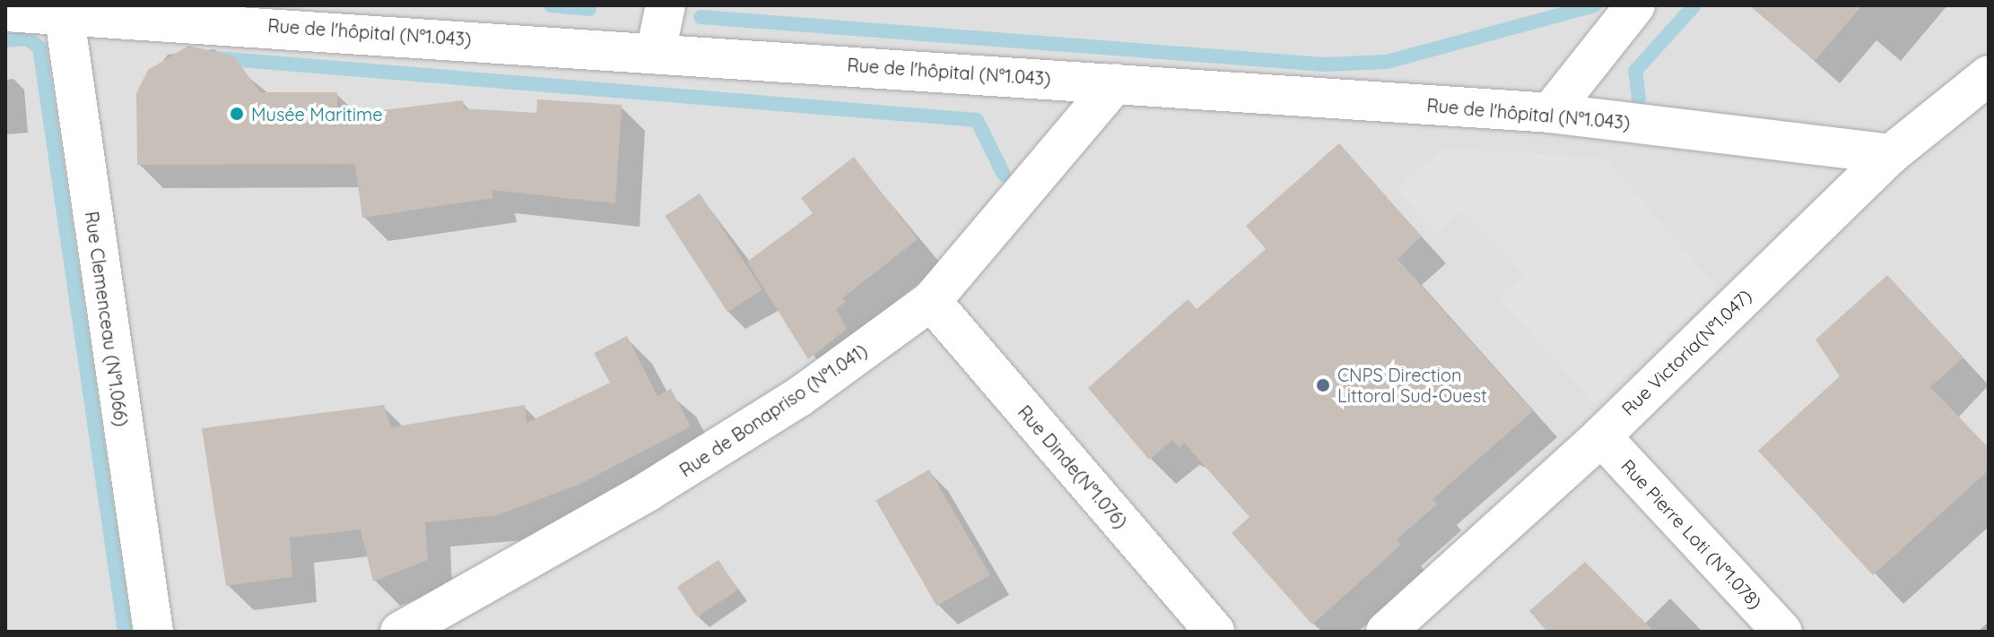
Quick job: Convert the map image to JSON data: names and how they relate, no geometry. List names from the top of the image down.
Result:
{
  "streets": {
    "street": [
      "Rue de l'hôpital (N°1.043)",
      "Rue Clemenceau (N°1.066)",
      "Rue Victoria(N°1.047)",
      "Rue de Bonapriso (N°1.041)",
      "Rue Dinde(N°1.076)",
      "Rue Pierre Loti (N°1.078)"
    ]
  },
  "crossings": [
    ["Rue de l'hôpital (N°1.043)", "Rue Clemenceau (N°1.066)"],
    ["Rue de l'hôpital (N°1.043)", "Rue Victoria(N°1.047)"],
    ["Rue de l'hôpital (N°1.043)", "Rue de Bonapriso (N°1.041)"],
    ["Rue Victoria(N°1.047)", "Rue Pierre Loti (N°1.078)"],
    ["Rue de Bonapriso (N°1.041)", "Rue Dinde(N°1.076)"]
  ],
  "places": ["Musée Maritime", "CNPS Direction Littoral Sud-Ouest"]
}
